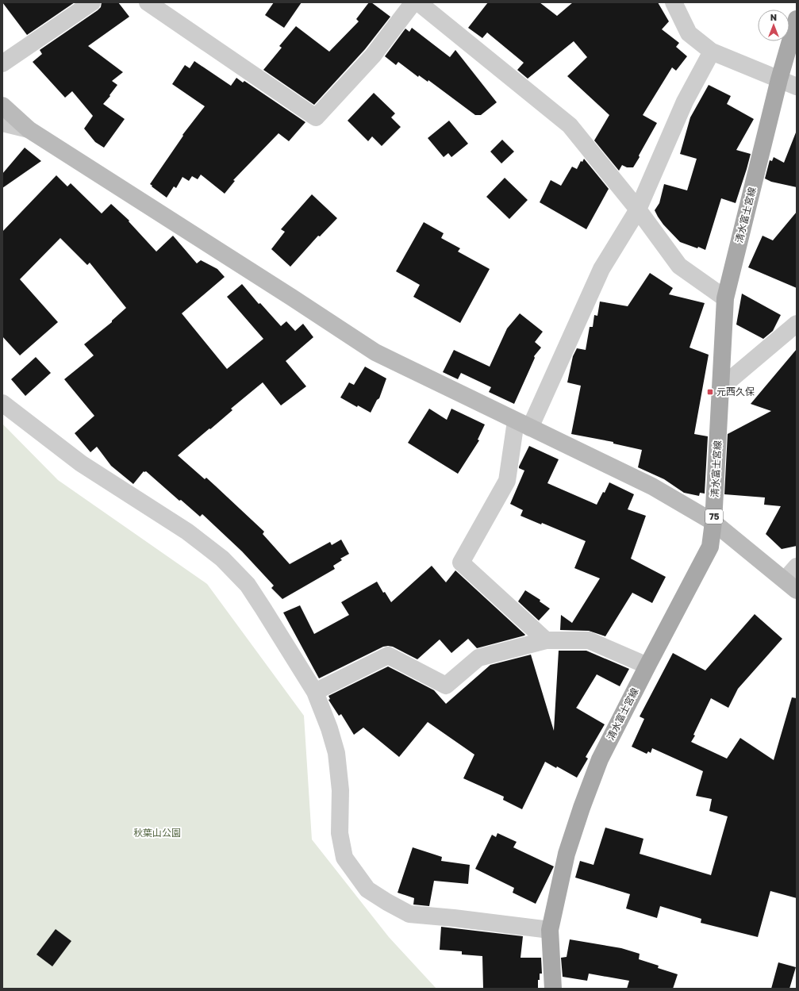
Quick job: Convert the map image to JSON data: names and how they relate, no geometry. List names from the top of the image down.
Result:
{
  "streets": {
    "main road": ["清水富士宮線", "75"]
  },
  "parks": ["秋葉山公園"],
  "places": {
    "transit": ["元西久保"]
  },
  "north": "top"
}
